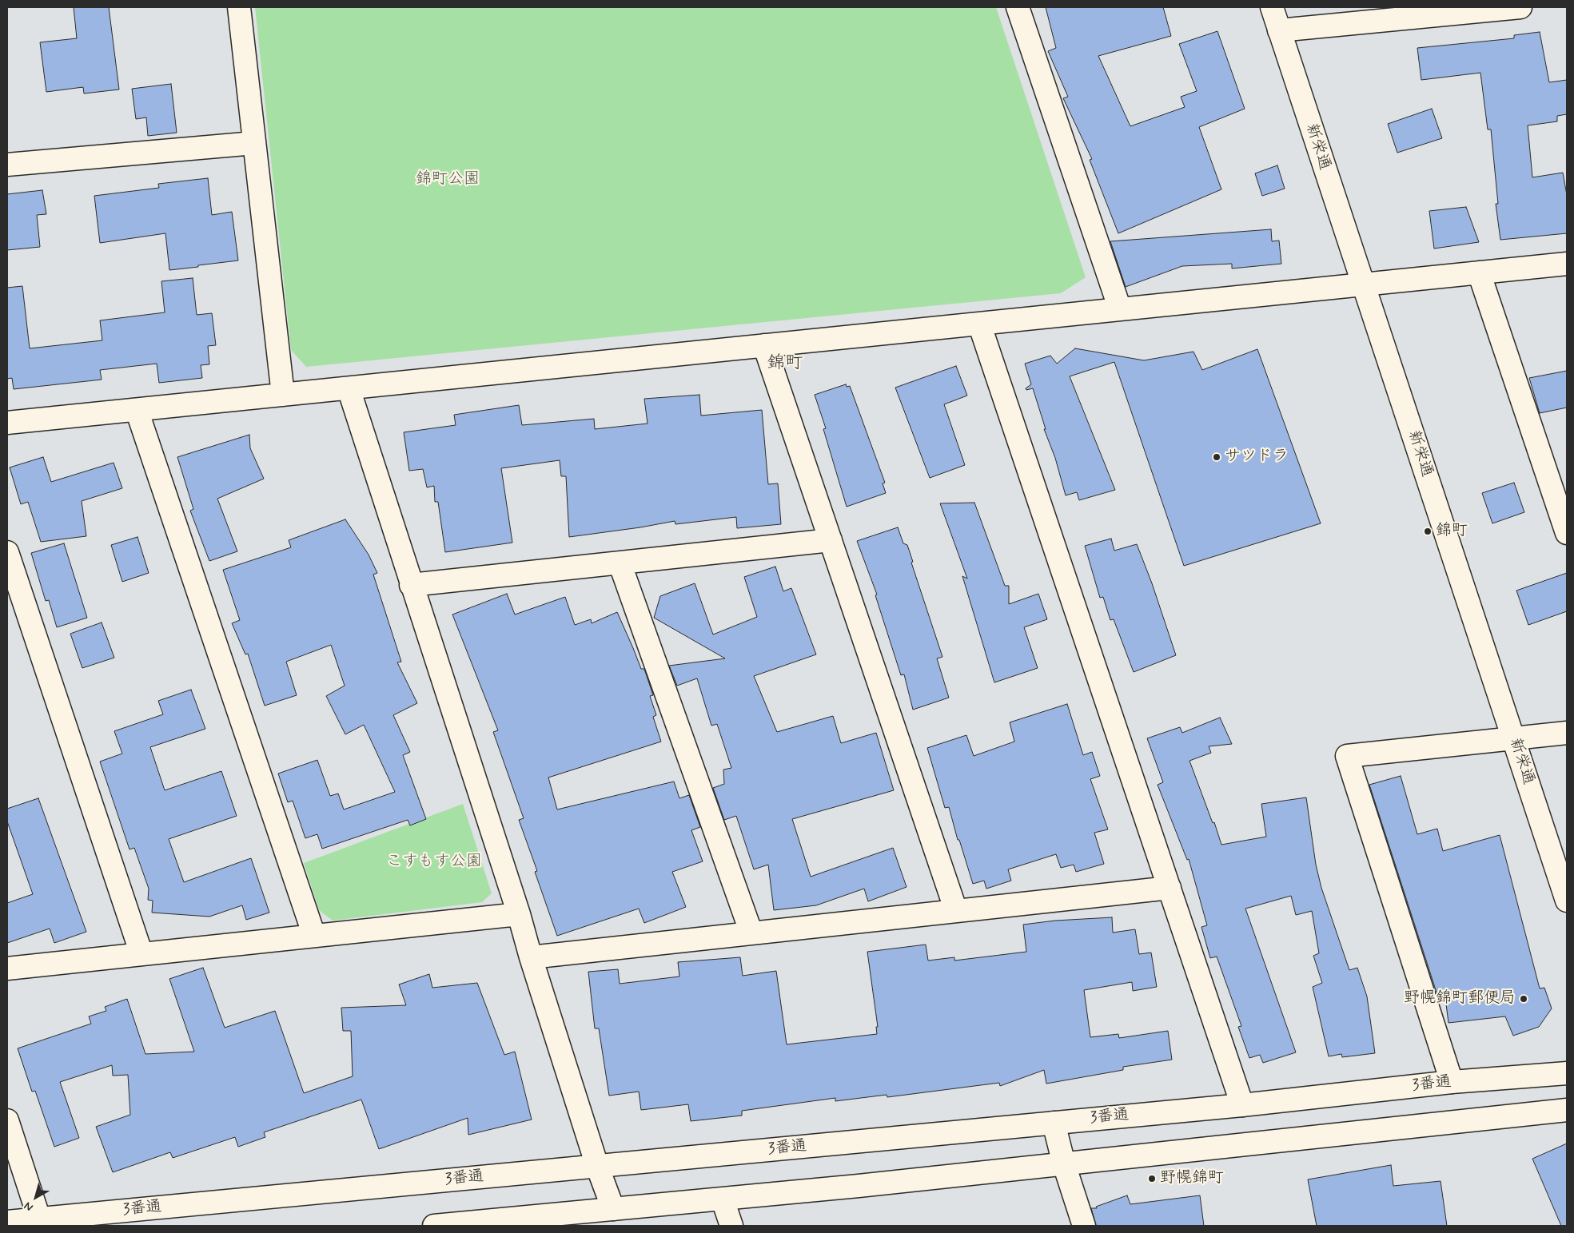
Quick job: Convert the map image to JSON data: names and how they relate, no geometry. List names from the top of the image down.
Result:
{
  "streets": {
    "street": ["新栄通", "3番通"]
  },
  "districts": ["錦町"],
  "parks": ["錦町公園", "こすもす公園"],
  "places": [
    "サツドラ",
    "錦町",
    "野幌錦町郵便局",
    "野幌錦町"
  ],
  "north": "bottom left"
}
